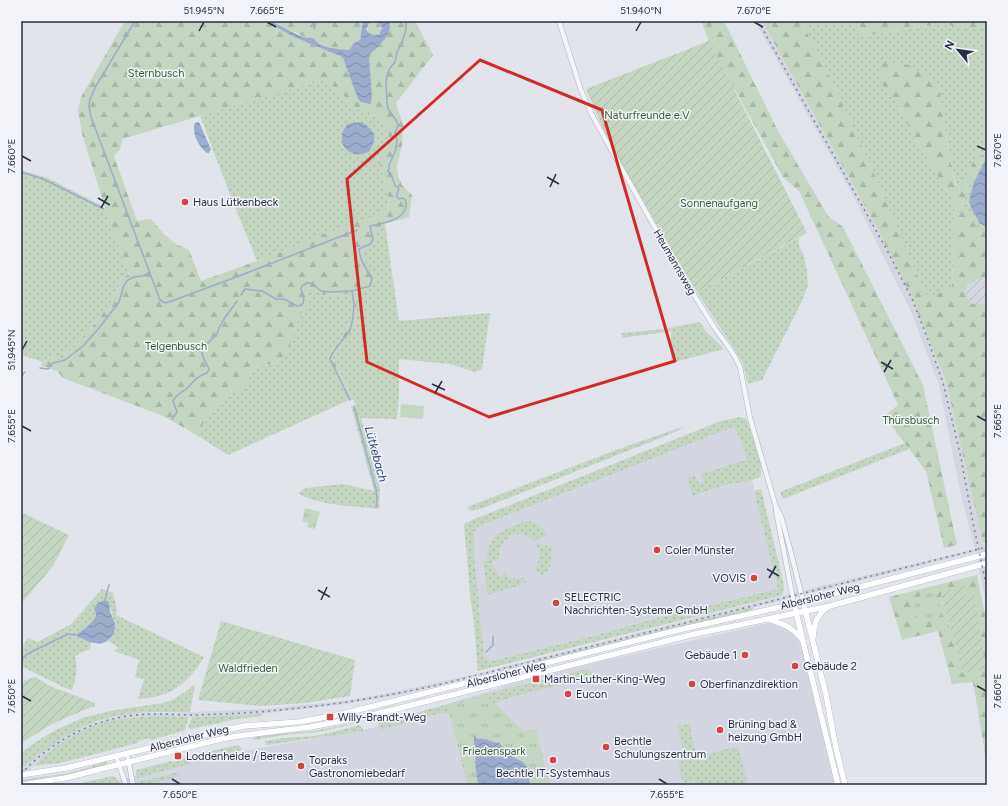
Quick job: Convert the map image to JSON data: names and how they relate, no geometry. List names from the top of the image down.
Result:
{
  "streets": {
    "main road": ["Albersloher Weg"],
    "street": ["Heumannsweg"]
  },
  "crossings": [
    ["Heumannsweg", "Albersloher Weg"]
  ],
  "water": ["Lütkebach"],
  "parks": [
    "Sternbusch",
    "Naturfreunde e.V",
    "Sonnenaufgang",
    "Telgenbusch",
    "Thürsbusch",
    "Waldfrieden",
    "Friedenspark"
  ],
  "places": {
    "other": [
      "Haus Lütkenbeck",
      "Coler Münster",
      "VOVIS",
      "SELECTRIC Nachrichten-Systeme GmbH",
      "Gebäude 1",
      "Gebäude 2",
      "Oberfinanzdirektion",
      "Eucon",
      "Brüning bad & heizung GmbH",
      "Bechtle Schulungszentrum",
      "Bechtle IT-Systemhaus",
      "Topraks Gastronomiebedarf"
    ],
    "transit": ["Martin-Luther-King-Weg", "Willy-Brandt-Weg", "Loddenheide / Beresa"]
  },
  "north": "top left",
  "coordinates": [
    "51.945°N",
    "7.665°E",
    "51.940°N",
    "7.670°E",
    "7.660°E",
    "7.655°E",
    "7.650°E"
  ]
}
